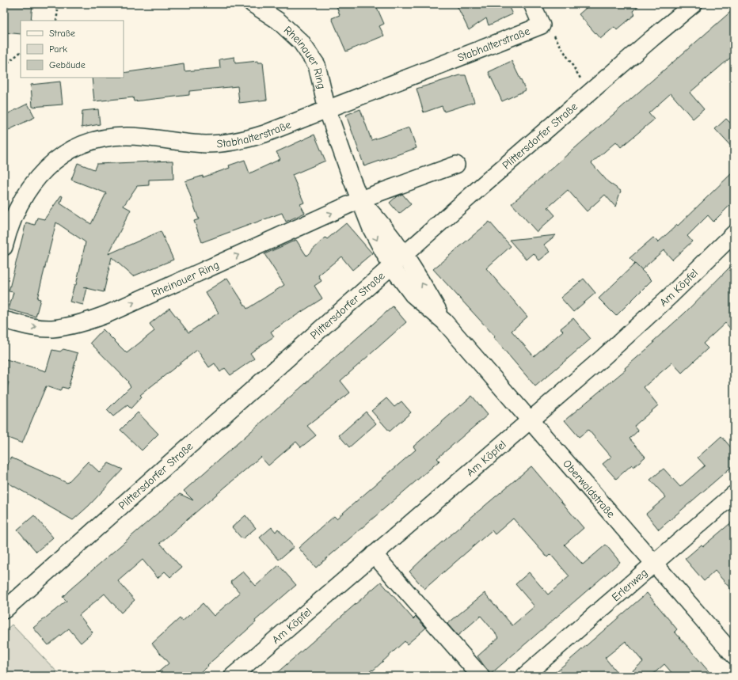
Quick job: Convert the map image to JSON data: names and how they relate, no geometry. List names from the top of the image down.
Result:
{
  "streets": {
    "street": [
      "Stabhalterstraße",
      "Rheinauer Ring",
      "Plittersdorfer Straße",
      "Am Köpfel",
      "Oberwaldstraße",
      "Erlenweg"
    ]
  },
  "crossings": [
    ["Stabhalterstraße", "Rheinauer Ring"],
    ["Rheinauer Ring", "Plittersdorfer Straße"],
    ["Rheinauer Ring", "Oberwaldstraße"],
    ["Plittersdorfer Straße", "Oberwaldstraße"],
    ["Am Köpfel", "Oberwaldstraße"],
    ["Oberwaldstraße", "Erlenweg"]
  ],
  "one_way": ["Rheinauer Ring"],
  "legend": ["Straße", "Park", "Gebäude"]
}
